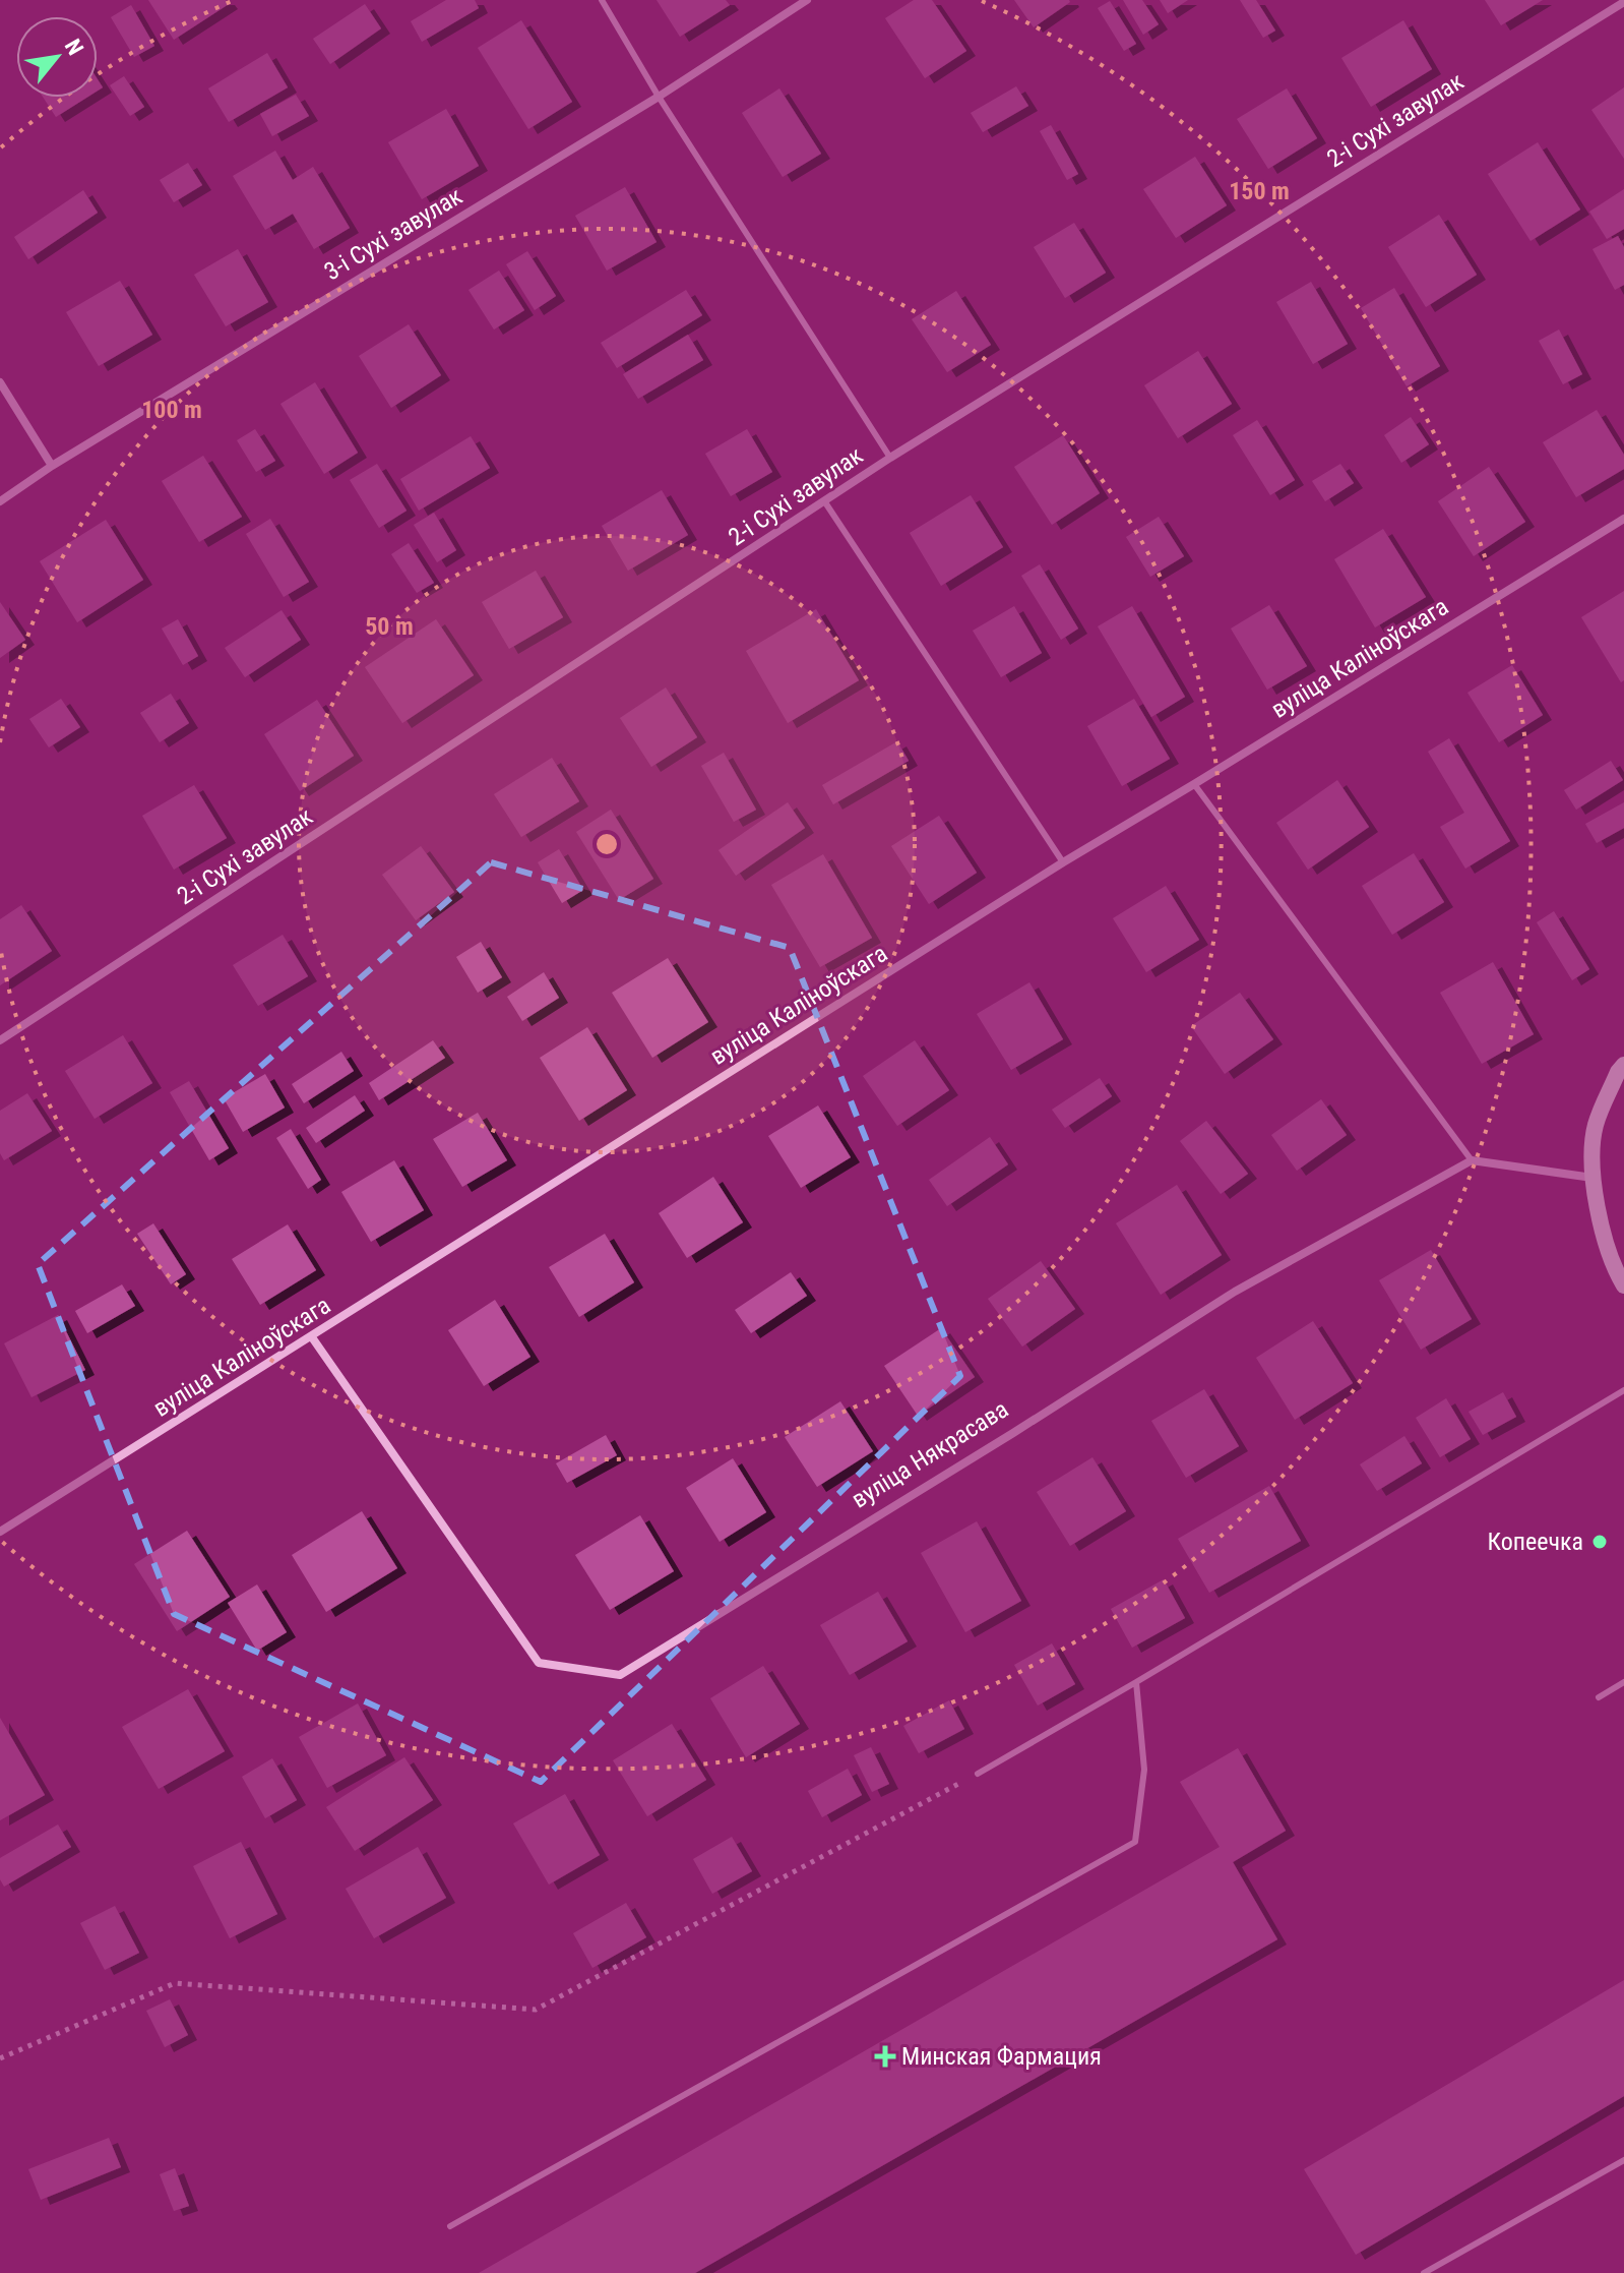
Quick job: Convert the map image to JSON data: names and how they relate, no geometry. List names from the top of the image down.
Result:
{
  "streets": {
    "street": [
      "2-і Сухі завулак",
      "3-і Сухі завулак",
      "вуліца Каліноўскага",
      "вуліца Някрасава"
    ]
  },
  "crossings": [
    ["вуліца Каліноўскага", "вуліца Някрасава"]
  ],
  "places": {
    "other": ["Копеечка"],
    "health": ["Минская Фармация"]
  },
  "north": "top right",
  "rings": ["150 m", "100 m", "50 m"]
}
